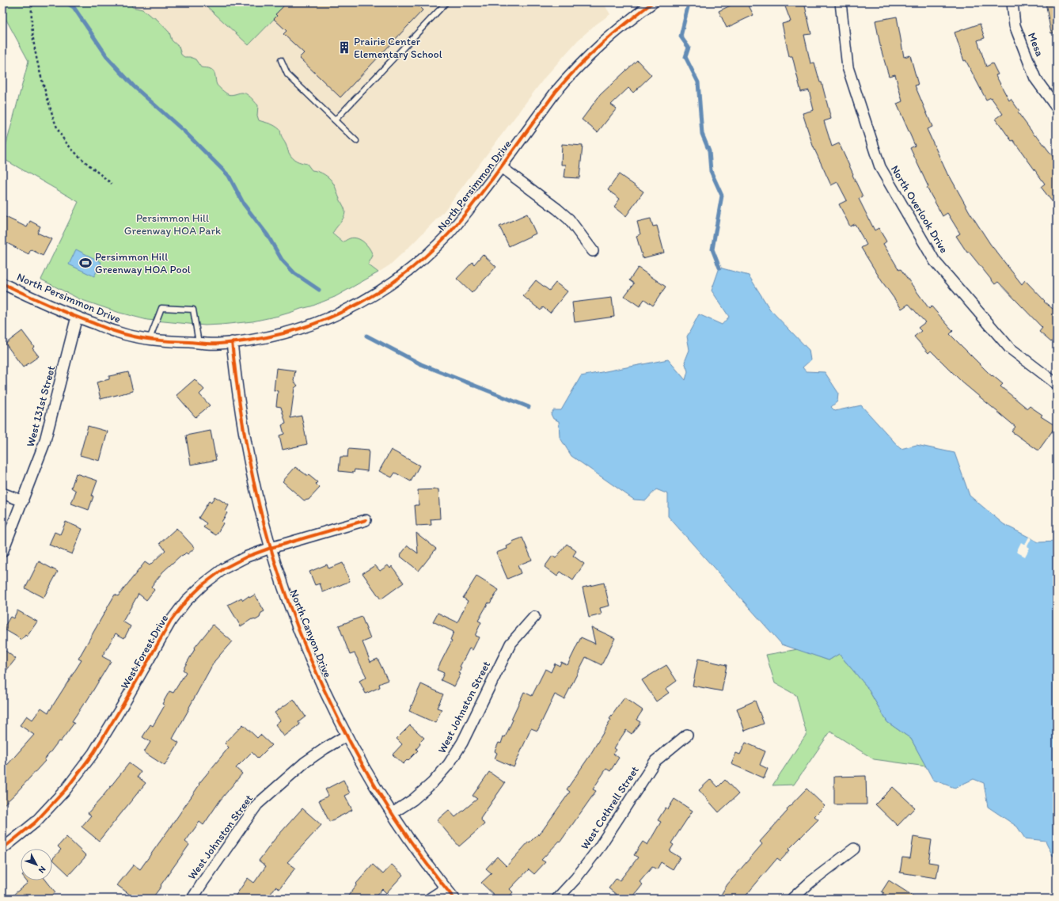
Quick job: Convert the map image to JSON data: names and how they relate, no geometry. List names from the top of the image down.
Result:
{
  "streets": {
    "street": [
      "Mesa",
      "North Persimmon Drive",
      "North Overlook Drive",
      "West 131st Street",
      "North Canyon Drive",
      "West Forest Drive",
      "West Johnston Street",
      "West Cothrell Street"
    ]
  },
  "crossings": [
    ["North Persimmon Drive", "West 131st Street"],
    ["North Persimmon Drive", "North Canyon Drive"],
    ["North Canyon Drive", "West Forest Drive"],
    ["North Canyon Drive", "West Johnston Street"]
  ],
  "parks": ["Persimmon Hill Greenway HOA Park"],
  "places": {
    "building": ["Prairie Center Elementary School"],
    "sports": ["Persimmon Hill Greenway HOA Pool"]
  },
  "north": "bottom right"
}
